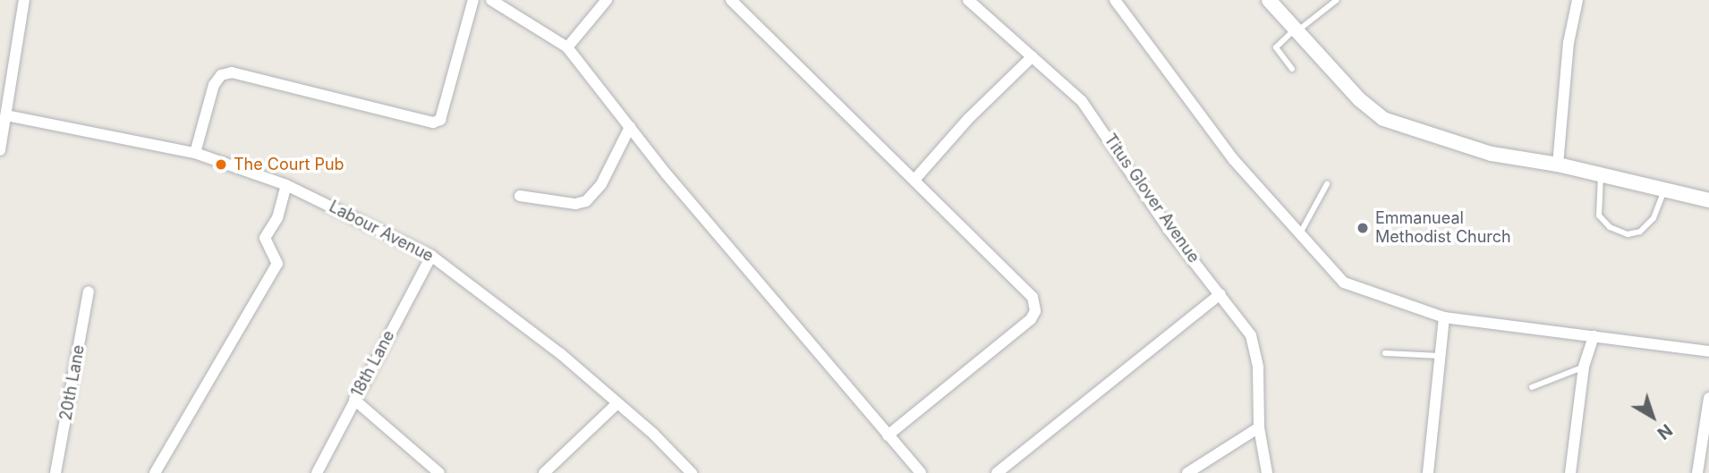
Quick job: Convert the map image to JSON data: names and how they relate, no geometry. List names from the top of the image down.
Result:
{
  "streets": {
    "street": [
      "Titus Glover Avenue",
      "Labour Avenue",
      "18th Lane",
      "20th Lane"
    ]
  },
  "crossings": [
    ["Labour Avenue", "18th Lane"]
  ],
  "places": ["The Court Pub", "Emmanueal Methodist Church"],
  "north": "bottom right"
}
